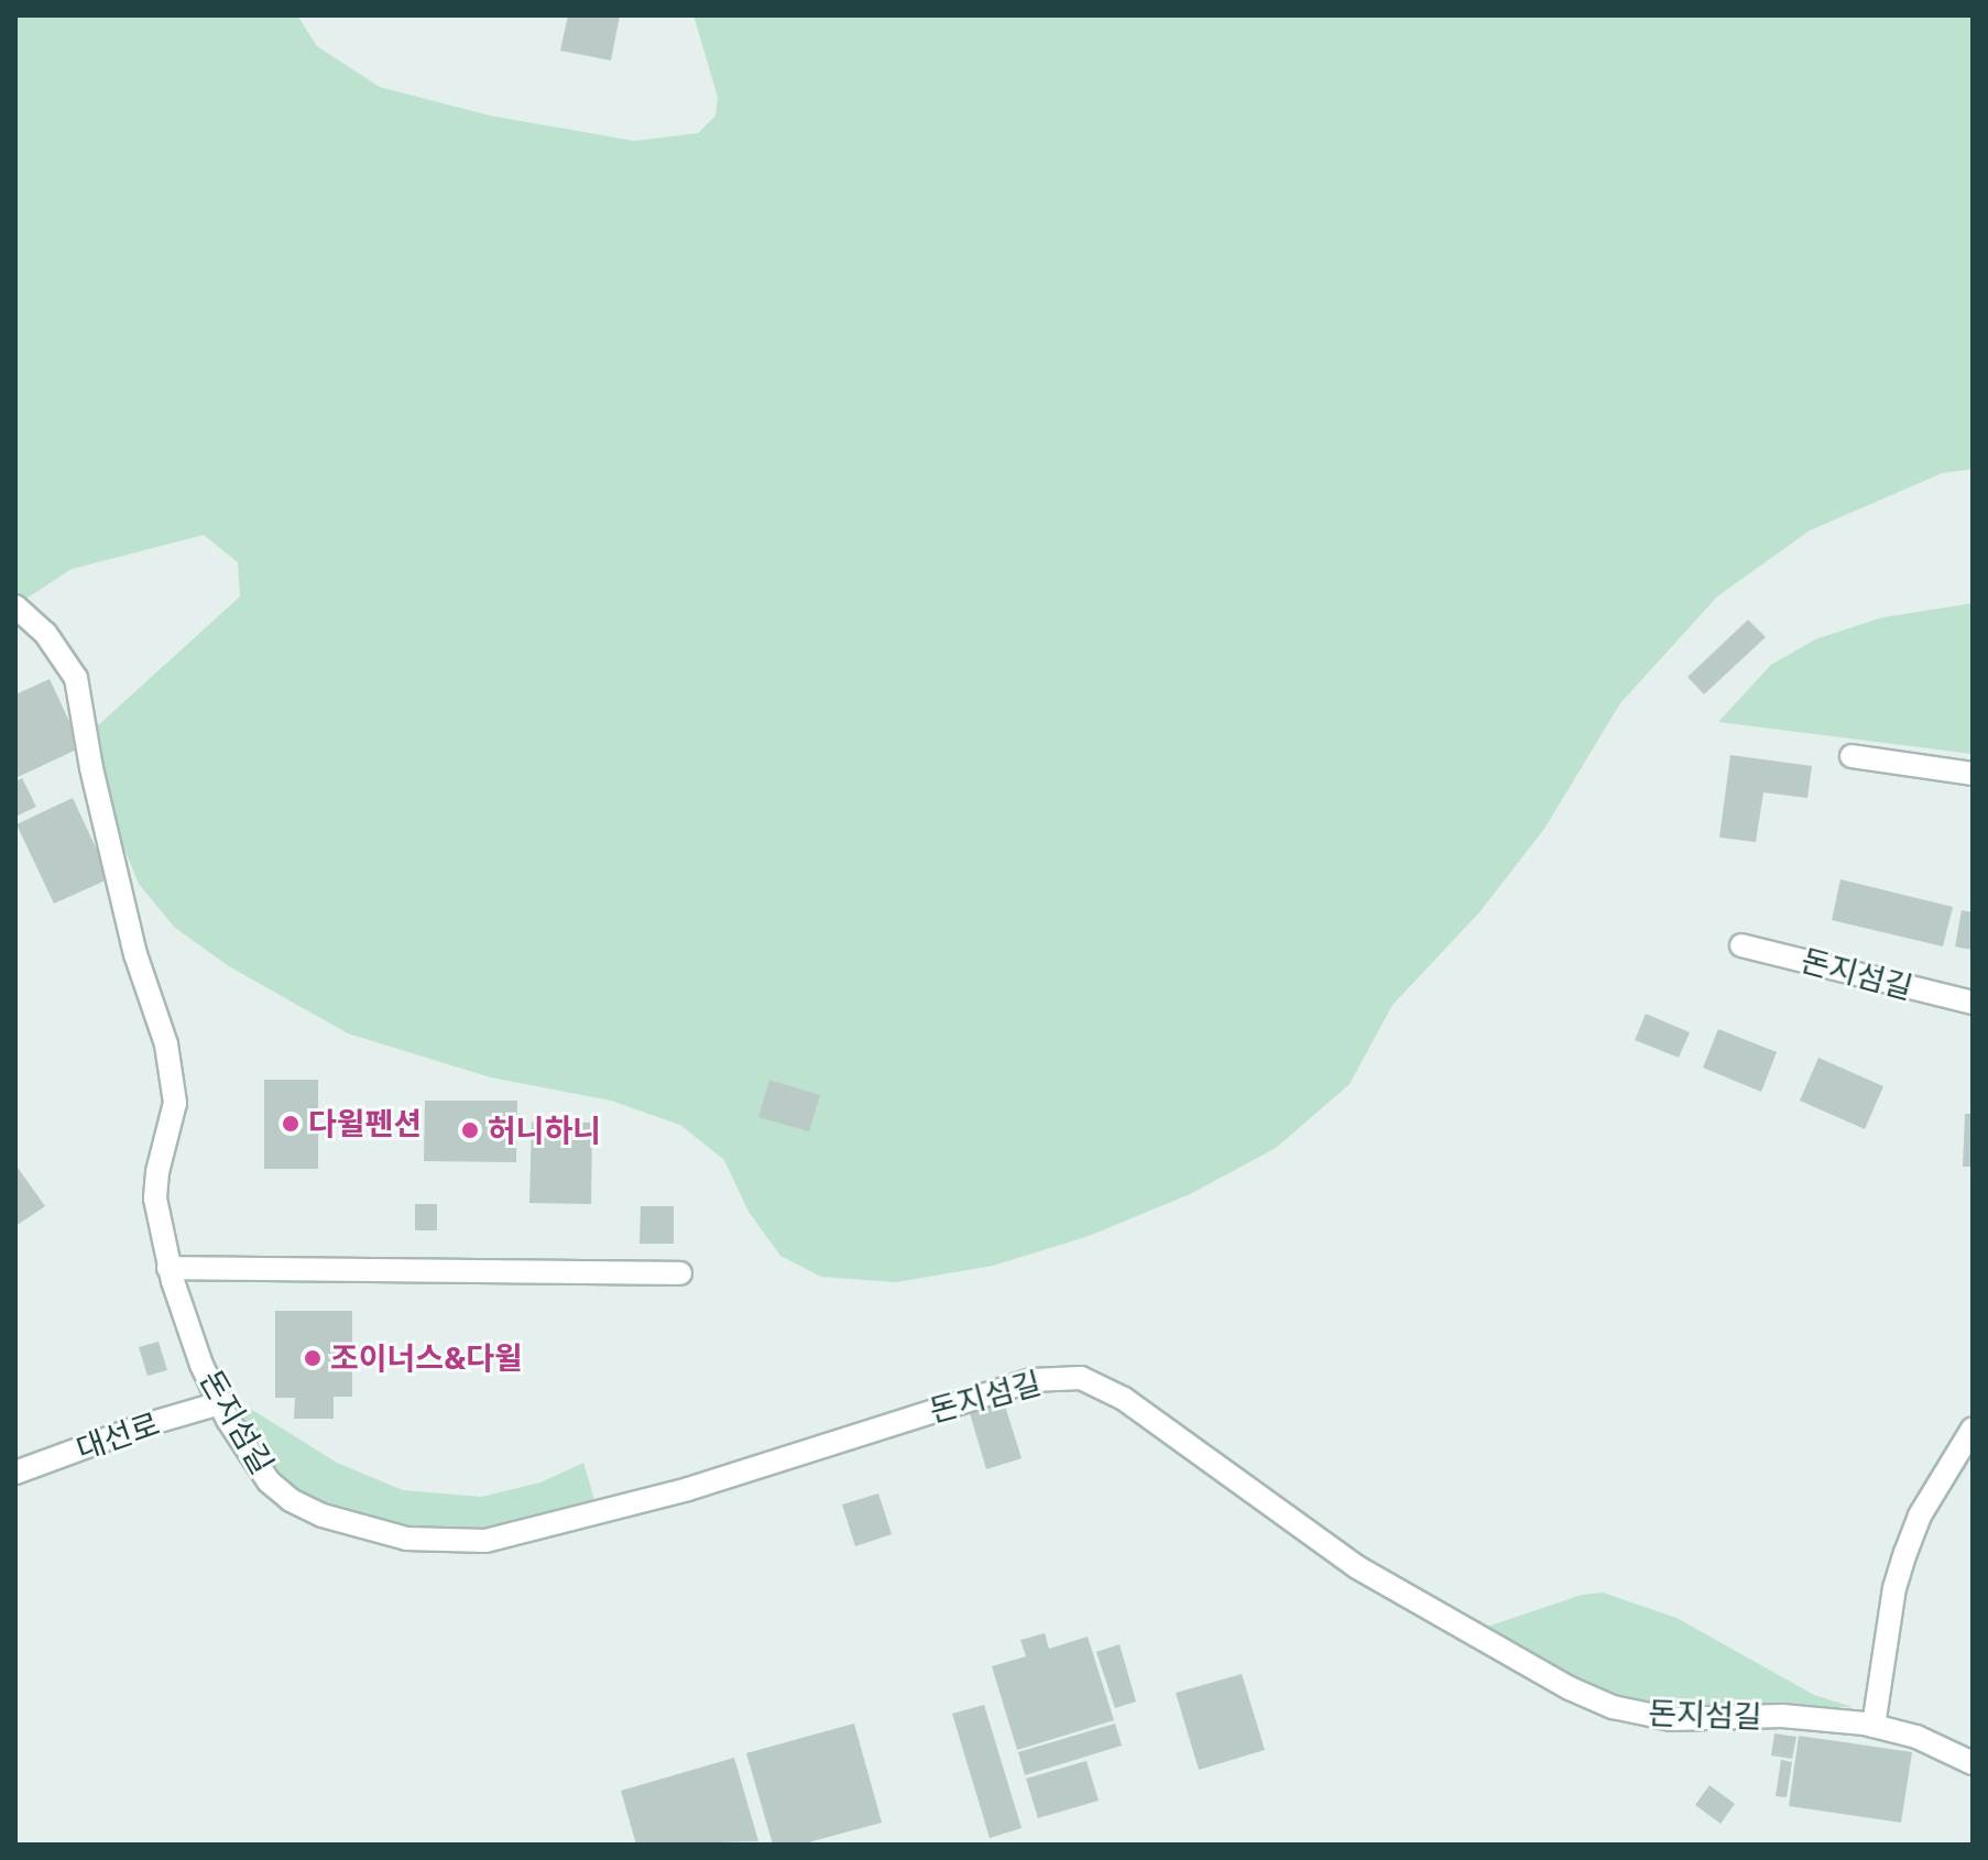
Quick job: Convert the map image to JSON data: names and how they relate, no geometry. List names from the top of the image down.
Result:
{
  "streets": {
    "lane": ["돈지섬길", "대선로"]
  },
  "crossings": [
    ["돈지섬길", "대선로"]
  ],
  "places": ["다윌펜션", "허니하니", "조이너스&다윌"]
}
